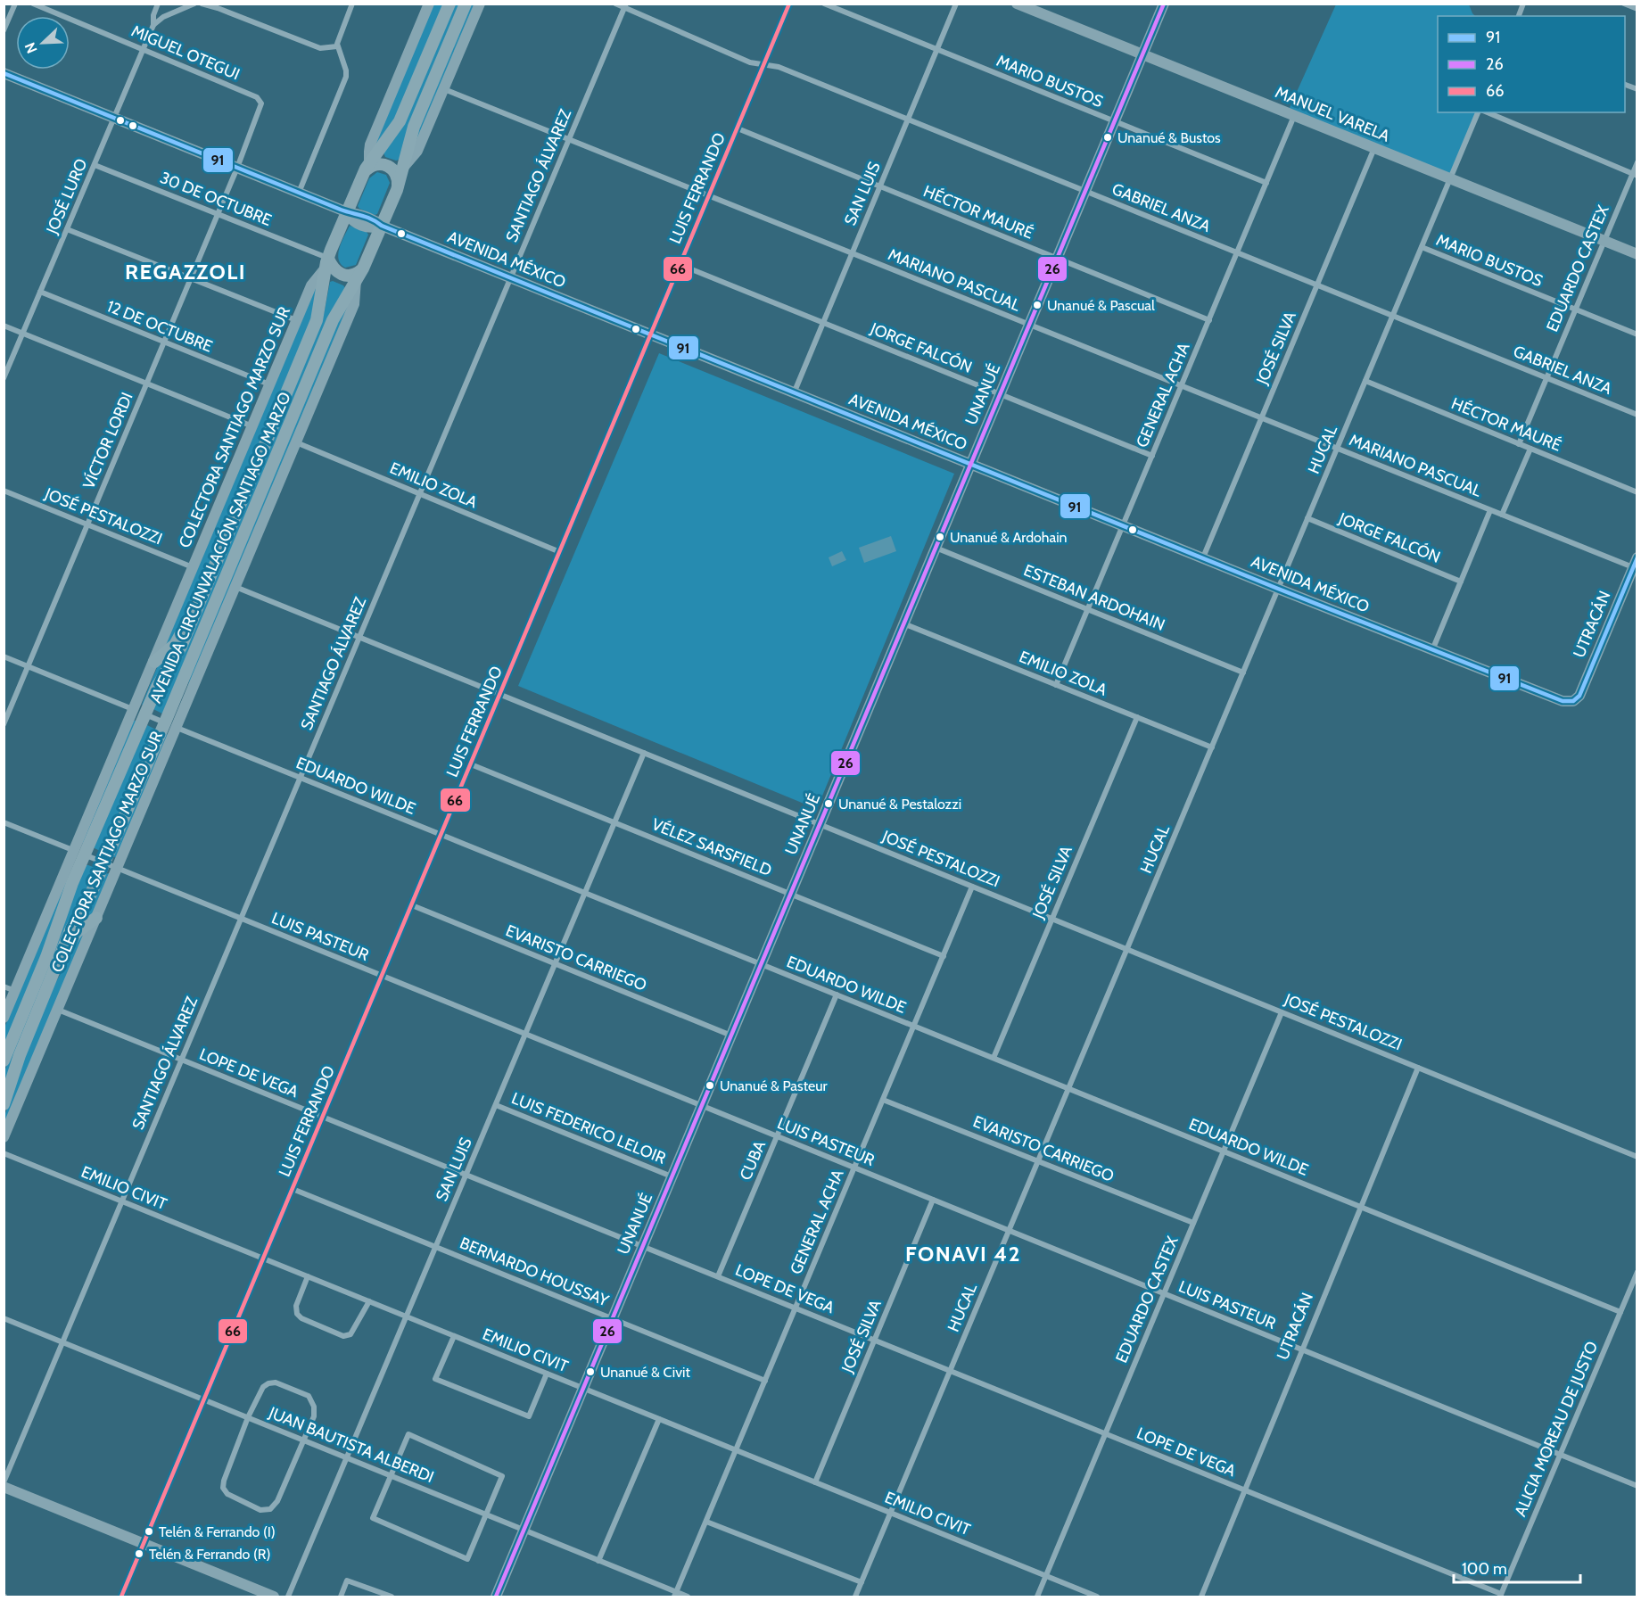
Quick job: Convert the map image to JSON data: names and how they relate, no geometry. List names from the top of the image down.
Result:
{
  "streets": {
    "main road": ["AVENIDA CIRCUNVALACIÓN SANTIAGO MARZO"],
    "street": [
      "MIGUEL OTEGUI",
      "MARIO BUSTOS",
      "MANUEL VARELA",
      "SANTIAGO ÁLVAREZ",
      "LUIS FERRANDO",
      "SAN LUIS",
      "JOSÉ LURO",
      "30 DE OCTUBRE",
      "GABRIEL ANZA",
      "HÉCTOR MAURÉ",
      "AVENIDA MÉXICO",
      "EDUARDO CASTEX",
      "MARIANO PASCUAL",
      "12 DE OCTUBRE",
      "JORGE FALCÓN",
      "JOSÉ SILVA",
      "UNANUÉ",
      "GENERAL ACHA",
      "COLECTORA SANTIAGO MARZO SUR",
      "VÍCTOR LORDI",
      "HUCAL",
      "EMILIO ZOLA",
      "JOSÉ PESTALOZZI",
      "ESTEBAN ARDOHAIN",
      "UTRACÁN",
      "EDUARDO WILDE",
      "VÉLEZ SARSFIELD",
      "LUIS PASTEUR",
      "EVARISTO CARRIEGO",
      "LOPE DE VEGA",
      "LUIS FEDERICO LELOIR",
      "CUBA",
      "EMILIO CIVIT",
      "BERNARDO HOUSSAY",
      "ALICIA MOREAU DE JUSTO",
      "JUAN BAUTISTA ALBERDI"
    ]
  },
  "crossings": [
    ["MIGUEL OTEGUI", "JOSÉ LURO"],
    ["MIGUEL OTEGUI", "AVENIDA MÉXICO"],
    ["MIGUEL OTEGUI", "VÍCTOR LORDI"],
    ["MARIO BUSTOS", "SAN LUIS"],
    ["MARIO BUSTOS", "EDUARDO CASTEX"],
    ["MARIO BUSTOS", "UNANUÉ"],
    ["MARIO BUSTOS", "GENERAL ACHA"],
    ["MARIO BUSTOS", "HUCAL"],
    ["MANUEL VARELA", "EDUARDO CASTEX"],
    ["MANUEL VARELA", "JOSÉ SILVA"],
    ["MANUEL VARELA", "UNANUÉ"],
    ["MANUEL VARELA", "GENERAL ACHA"],
    ["MANUEL VARELA", "HUCAL"],
    ["SANTIAGO ÁLVAREZ", "GABRIEL ANZA"],
    ["SANTIAGO ÁLVAREZ", "AVENIDA MÉXICO"],
    ["SANTIAGO ÁLVAREZ", "MARIANO PASCUAL"],
    ["SANTIAGO ÁLVAREZ", "EMILIO ZOLA"],
    ["SANTIAGO ÁLVAREZ", "JOSÉ PESTALOZZI"],
    ["SANTIAGO ÁLVAREZ", "EDUARDO WILDE"],
    ["SANTIAGO ÁLVAREZ", "LUIS PASTEUR"],
    ["SANTIAGO ÁLVAREZ", "LOPE DE VEGA"],
    ["SANTIAGO ÁLVAREZ", "EMILIO CIVIT"],
    ["SANTIAGO ÁLVAREZ", "JUAN BAUTISTA ALBERDI"],
    ["LUIS FERRANDO", "GABRIEL ANZA"],
    ["LUIS FERRANDO", "HÉCTOR MAURÉ"],
    ["LUIS FERRANDO", "AVENIDA MÉXICO"],
    ["LUIS FERRANDO", "MARIANO PASCUAL"],
    ["LUIS FERRANDO", "JORGE FALCÓN"],
    ["LUIS FERRANDO", "EMILIO ZOLA"],
    ["LUIS FERRANDO", "JOSÉ PESTALOZZI"],
    ["LUIS FERRANDO", "EDUARDO WILDE"],
    ["LUIS FERRANDO", "VÉLEZ SARSFIELD"],
    ["LUIS FERRANDO", "LUIS PASTEUR"],
    ["LUIS FERRANDO", "EVARISTO CARRIEGO"],
    ["LUIS FERRANDO", "LOPE DE VEGA"],
    ["LUIS FERRANDO", "EMILIO CIVIT"],
    ["LUIS FERRANDO", "BERNARDO HOUSSAY"],
    ["LUIS FERRANDO", "JUAN BAUTISTA ALBERDI"],
    ["SAN LUIS", "GABRIEL ANZA"],
    ["SAN LUIS", "HÉCTOR MAURÉ"],
    ["SAN LUIS", "AVENIDA MÉXICO"],
    ["SAN LUIS", "MARIANO PASCUAL"],
    ["SAN LUIS", "JORGE FALCÓN"],
    ["SAN LUIS", "JOSÉ PESTALOZZI"],
    ["SAN LUIS", "EDUARDO WILDE"],
    ["SAN LUIS", "VÉLEZ SARSFIELD"],
    ["SAN LUIS", "LUIS PASTEUR"],
    ["SAN LUIS", "EVARISTO CARRIEGO"],
    ["SAN LUIS", "LOPE DE VEGA"],
    ["SAN LUIS", "LUIS FEDERICO LELOIR"],
    ["SAN LUIS", "EMILIO CIVIT"],
    ["SAN LUIS", "BERNARDO HOUSSAY"],
    ["SAN LUIS", "JUAN BAUTISTA ALBERDI"],
    ["JOSÉ LURO", "30 DE OCTUBRE"],
    ["JOSÉ LURO", "AVENIDA MÉXICO"],
    ["JOSÉ LURO", "12 DE OCTUBRE"],
    ["30 DE OCTUBRE", "COLECTORA SANTIAGO MARZO SUR"],
    ["30 DE OCTUBRE", "VÍCTOR LORDI"],
    ["30 DE OCTUBRE", "AVENIDA CIRCUNVALACIÓN SANTIAGO MARZO"],
    ["GABRIEL ANZA", "EDUARDO CASTEX"],
    ["GABRIEL ANZA", "JOSÉ SILVA"],
    ["GABRIEL ANZA", "UNANUÉ"],
    ["GABRIEL ANZA", "GENERAL ACHA"],
    ["GABRIEL ANZA", "HUCAL"],
    ["HÉCTOR MAURÉ", "EDUARDO CASTEX"],
    ["HÉCTOR MAURÉ", "UNANUÉ"],
    ["HÉCTOR MAURÉ", "GENERAL ACHA"],
    ["HÉCTOR MAURÉ", "HUCAL"],
    ["AVENIDA MÉXICO", "JOSÉ SILVA"],
    ["AVENIDA MÉXICO", "UNANUÉ"],
    ["AVENIDA MÉXICO", "GENERAL ACHA"],
    ["AVENIDA MÉXICO", "VÍCTOR LORDI"],
    ["AVENIDA MÉXICO", "HUCAL"],
    ["AVENIDA MÉXICO", "AVENIDA CIRCUNVALACIÓN SANTIAGO MARZO"],
    ["AVENIDA MÉXICO", "UTRACÁN"],
    ["EDUARDO CASTEX", "JOSÉ PESTALOZZI"],
    ["EDUARDO CASTEX", "EDUARDO WILDE"],
    ["EDUARDO CASTEX", "LUIS PASTEUR"],
    ["EDUARDO CASTEX", "EVARISTO CARRIEGO"],
    ["EDUARDO CASTEX", "LOPE DE VEGA"],
    ["EDUARDO CASTEX", "EMILIO CIVIT"],
    ["MARIANO PASCUAL", "JOSÉ SILVA"],
    ["MARIANO PASCUAL", "UNANUÉ"],
    ["MARIANO PASCUAL", "GENERAL ACHA"],
    ["MARIANO PASCUAL", "HUCAL"],
    ["MARIANO PASCUAL", "UTRACÁN"],
    ["12 DE OCTUBRE", "COLECTORA SANTIAGO MARZO SUR"],
    ["12 DE OCTUBRE", "VÍCTOR LORDI"],
    ["JORGE FALCÓN", "UNANUÉ"],
    ["JORGE FALCÓN", "GENERAL ACHA"],
    ["JORGE FALCÓN", "HUCAL"],
    ["JOSÉ SILVA", "EMILIO ZOLA"],
    ["JOSÉ SILVA", "JOSÉ PESTALOZZI"],
    ["JOSÉ SILVA", "EDUARDO WILDE"],
    ["JOSÉ SILVA", "LUIS PASTEUR"],
    ["JOSÉ SILVA", "LOPE DE VEGA"],
    ["JOSÉ SILVA", "EMILIO CIVIT"],
    ["UNANUÉ", "EMILIO ZOLA"],
    ["UNANUÉ", "JOSÉ PESTALOZZI"],
    ["UNANUÉ", "ESTEBAN ARDOHAIN"],
    ["UNANUÉ", "EDUARDO WILDE"],
    ["UNANUÉ", "VÉLEZ SARSFIELD"],
    ["UNANUÉ", "LUIS PASTEUR"],
    ["UNANUÉ", "EVARISTO CARRIEGO"],
    ["UNANUÉ", "LOPE DE VEGA"],
    ["UNANUÉ", "LUIS FEDERICO LELOIR"],
    ["UNANUÉ", "EMILIO CIVIT"],
    ["UNANUÉ", "BERNARDO HOUSSAY"],
    ["UNANUÉ", "JUAN BAUTISTA ALBERDI"],
    ["GENERAL ACHA", "EMILIO ZOLA"],
    ["GENERAL ACHA", "JOSÉ PESTALOZZI"],
    ["GENERAL ACHA", "ESTEBAN ARDOHAIN"],
    ["GENERAL ACHA", "EDUARDO WILDE"],
    ["GENERAL ACHA", "VÉLEZ SARSFIELD"],
    ["GENERAL ACHA", "LUIS PASTEUR"],
    ["GENERAL ACHA", "EVARISTO CARRIEGO"],
    ["GENERAL ACHA", "LOPE DE VEGA"],
    ["GENERAL ACHA", "EMILIO CIVIT"],
    ["GENERAL ACHA", "BERNARDO HOUSSAY"],
    ["GENERAL ACHA", "JUAN BAUTISTA ALBERDI"],
    ["COLECTORA SANTIAGO MARZO SUR", "EMILIO ZOLA"],
    ["COLECTORA SANTIAGO MARZO SUR", "JOSÉ PESTALOZZI"],
    ["COLECTORA SANTIAGO MARZO SUR", "AVENIDA CIRCUNVALACIÓN SANTIAGO MARZO"],
    ["COLECTORA SANTIAGO MARZO SUR", "EDUARDO WILDE"],
    ["COLECTORA SANTIAGO MARZO SUR", "LUIS PASTEUR"],
    ["COLECTORA SANTIAGO MARZO SUR", "LOPE DE VEGA"],
    ["VÍCTOR LORDI", "JOSÉ PESTALOZZI"],
    ["VÍCTOR LORDI", "EDUARDO WILDE"],
    ["HUCAL", "EMILIO ZOLA"],
    ["HUCAL", "JOSÉ PESTALOZZI"],
    ["HUCAL", "ESTEBAN ARDOHAIN"],
    ["HUCAL", "EDUARDO WILDE"],
    ["HUCAL", "LUIS PASTEUR"],
    ["HUCAL", "EVARISTO CARRIEGO"],
    ["HUCAL", "LOPE DE VEGA"],
    ["HUCAL", "EMILIO CIVIT"],
    ["JOSÉ PESTALOZZI", "UTRACÁN"],
    ["AVENIDA CIRCUNVALACIÓN SANTIAGO MARZO", "EDUARDO WILDE"],
    ["AVENIDA CIRCUNVALACIÓN SANTIAGO MARZO", "LUIS PASTEUR"],
    ["UTRACÁN", "EDUARDO WILDE"],
    ["UTRACÁN", "LUIS PASTEUR"],
    ["UTRACÁN", "LOPE DE VEGA"],
    ["EDUARDO WILDE", "CUBA"],
    ["EDUARDO WILDE", "ALICIA MOREAU DE JUSTO"],
    ["LUIS PASTEUR", "CUBA"],
    ["LUIS PASTEUR", "ALICIA MOREAU DE JUSTO"],
    ["LOPE DE VEGA", "CUBA"],
    ["LOPE DE VEGA", "ALICIA MOREAU DE JUSTO"]
  ],
  "districts": ["REGAZZOLI", "FONAVI 42"],
  "places": [
    "Unanué & Bustos",
    "Unanué & Pascual",
    "Unanué & Ardohain",
    "Unanué & Pestalozzi",
    "Unanué & Pasteur",
    "Unanué & Civit",
    "Telén & Ferrando (I)",
    "Telén & Ferrando (R)"
  ],
  "lines": ["transit line 26", "transit line 66", "transit line 91"],
  "legend": ["91", "26", "66"],
  "scale_bar": "100 m",
  "north": "bottom left"
}
